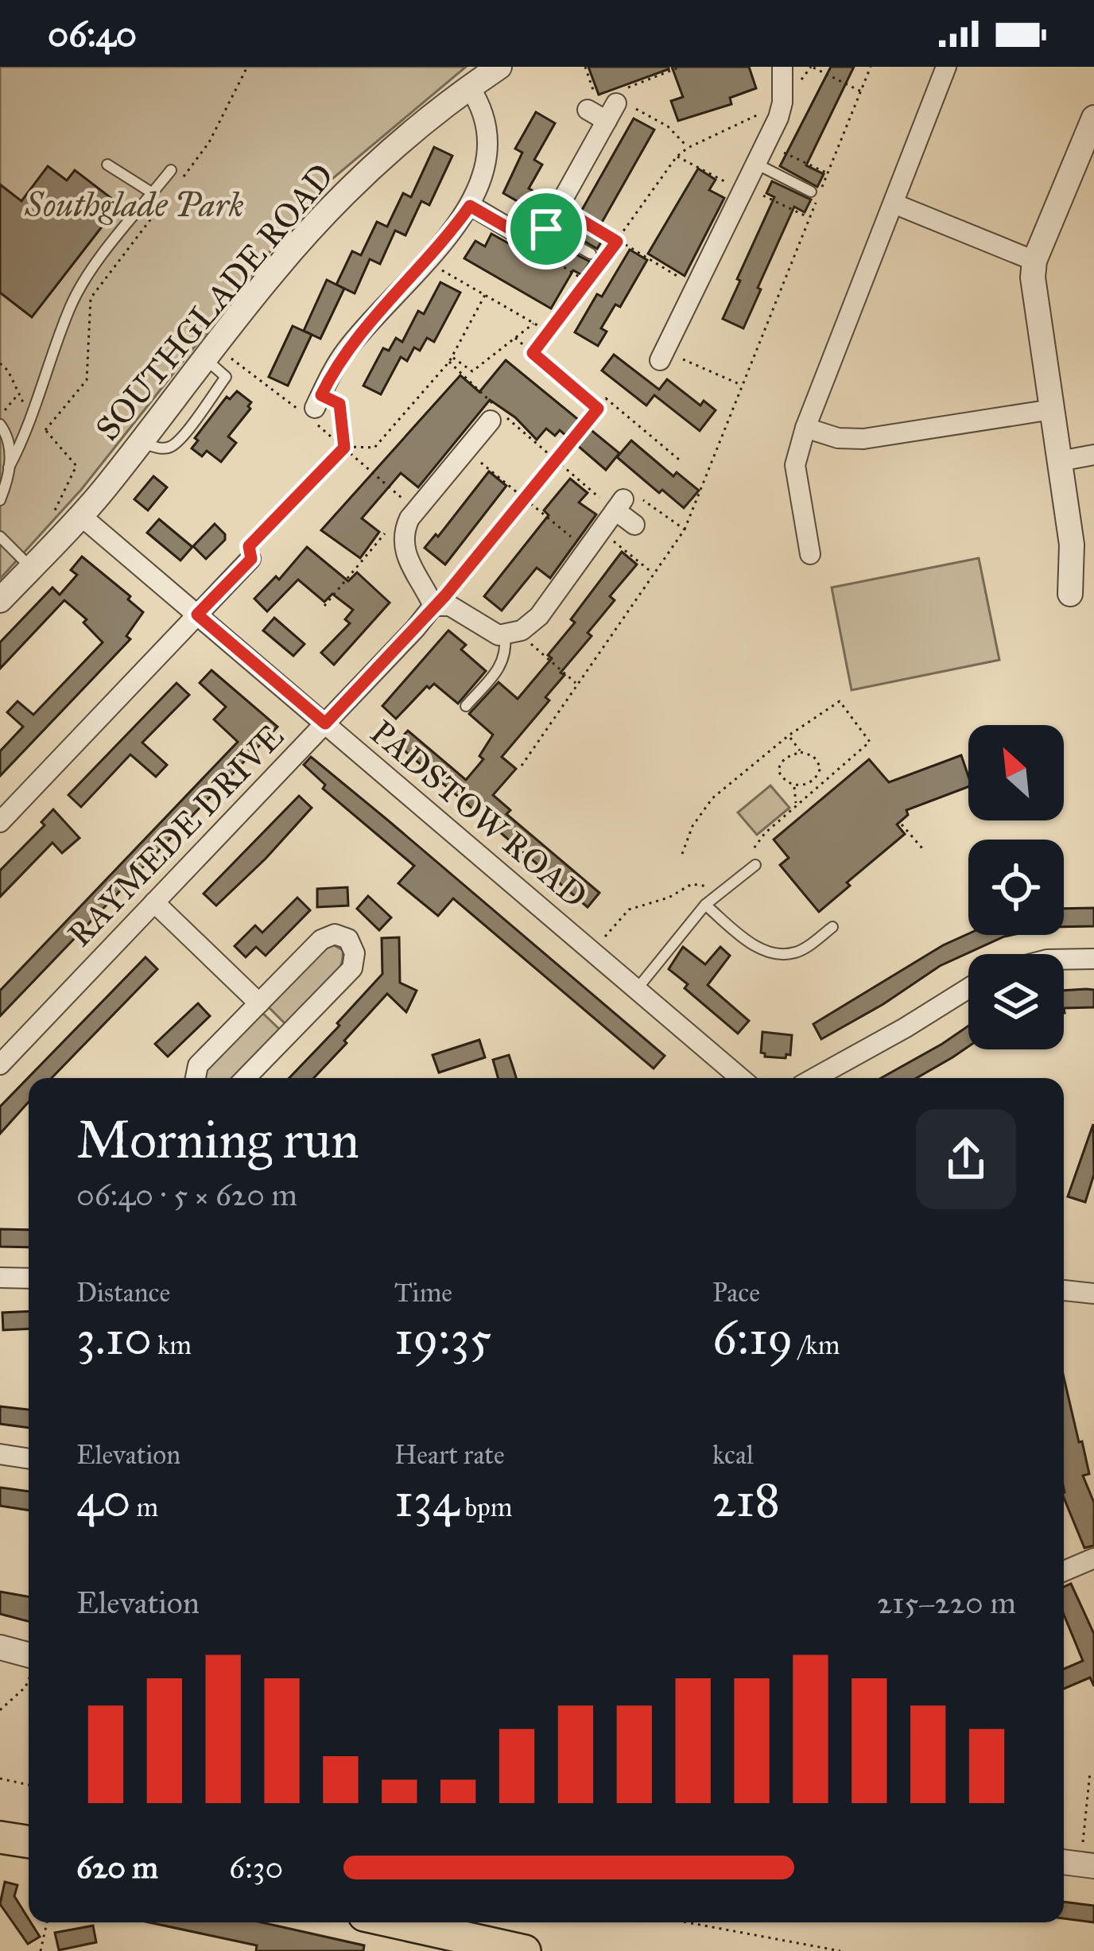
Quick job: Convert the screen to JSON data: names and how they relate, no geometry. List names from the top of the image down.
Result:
{
  "streets": {
    "street": ["SOUTHGLADE ROAD", "PADSTOW ROAD", "RAYMEDE DRIVE"]
  },
  "crossings": [
    ["SOUTHGLADE ROAD", "PADSTOW ROAD"],
    ["PADSTOW ROAD", "RAYMEDE DRIVE"]
  ],
  "parks": ["Southglade Park"],
  "north": "top left",
  "page": {
    "status": "06:40",
    "heading": ["Morning run", "06:40 · 5 × 620 m"],
    "stats": [
      ["Distance", "3.10 km"],
      ["Time", "19:35"],
      ["Pace", "6:19 /km"],
      ["Elevation", "40 m"],
      ["Heart rate", "134 bpm"],
      ["kcal", "218"]
    ],
    "chart": ["Elevation", "215–220 m"],
    "list": [
      {
        "name": "620 m",
        "note": "6:30"
      }
    ]
  }
}
